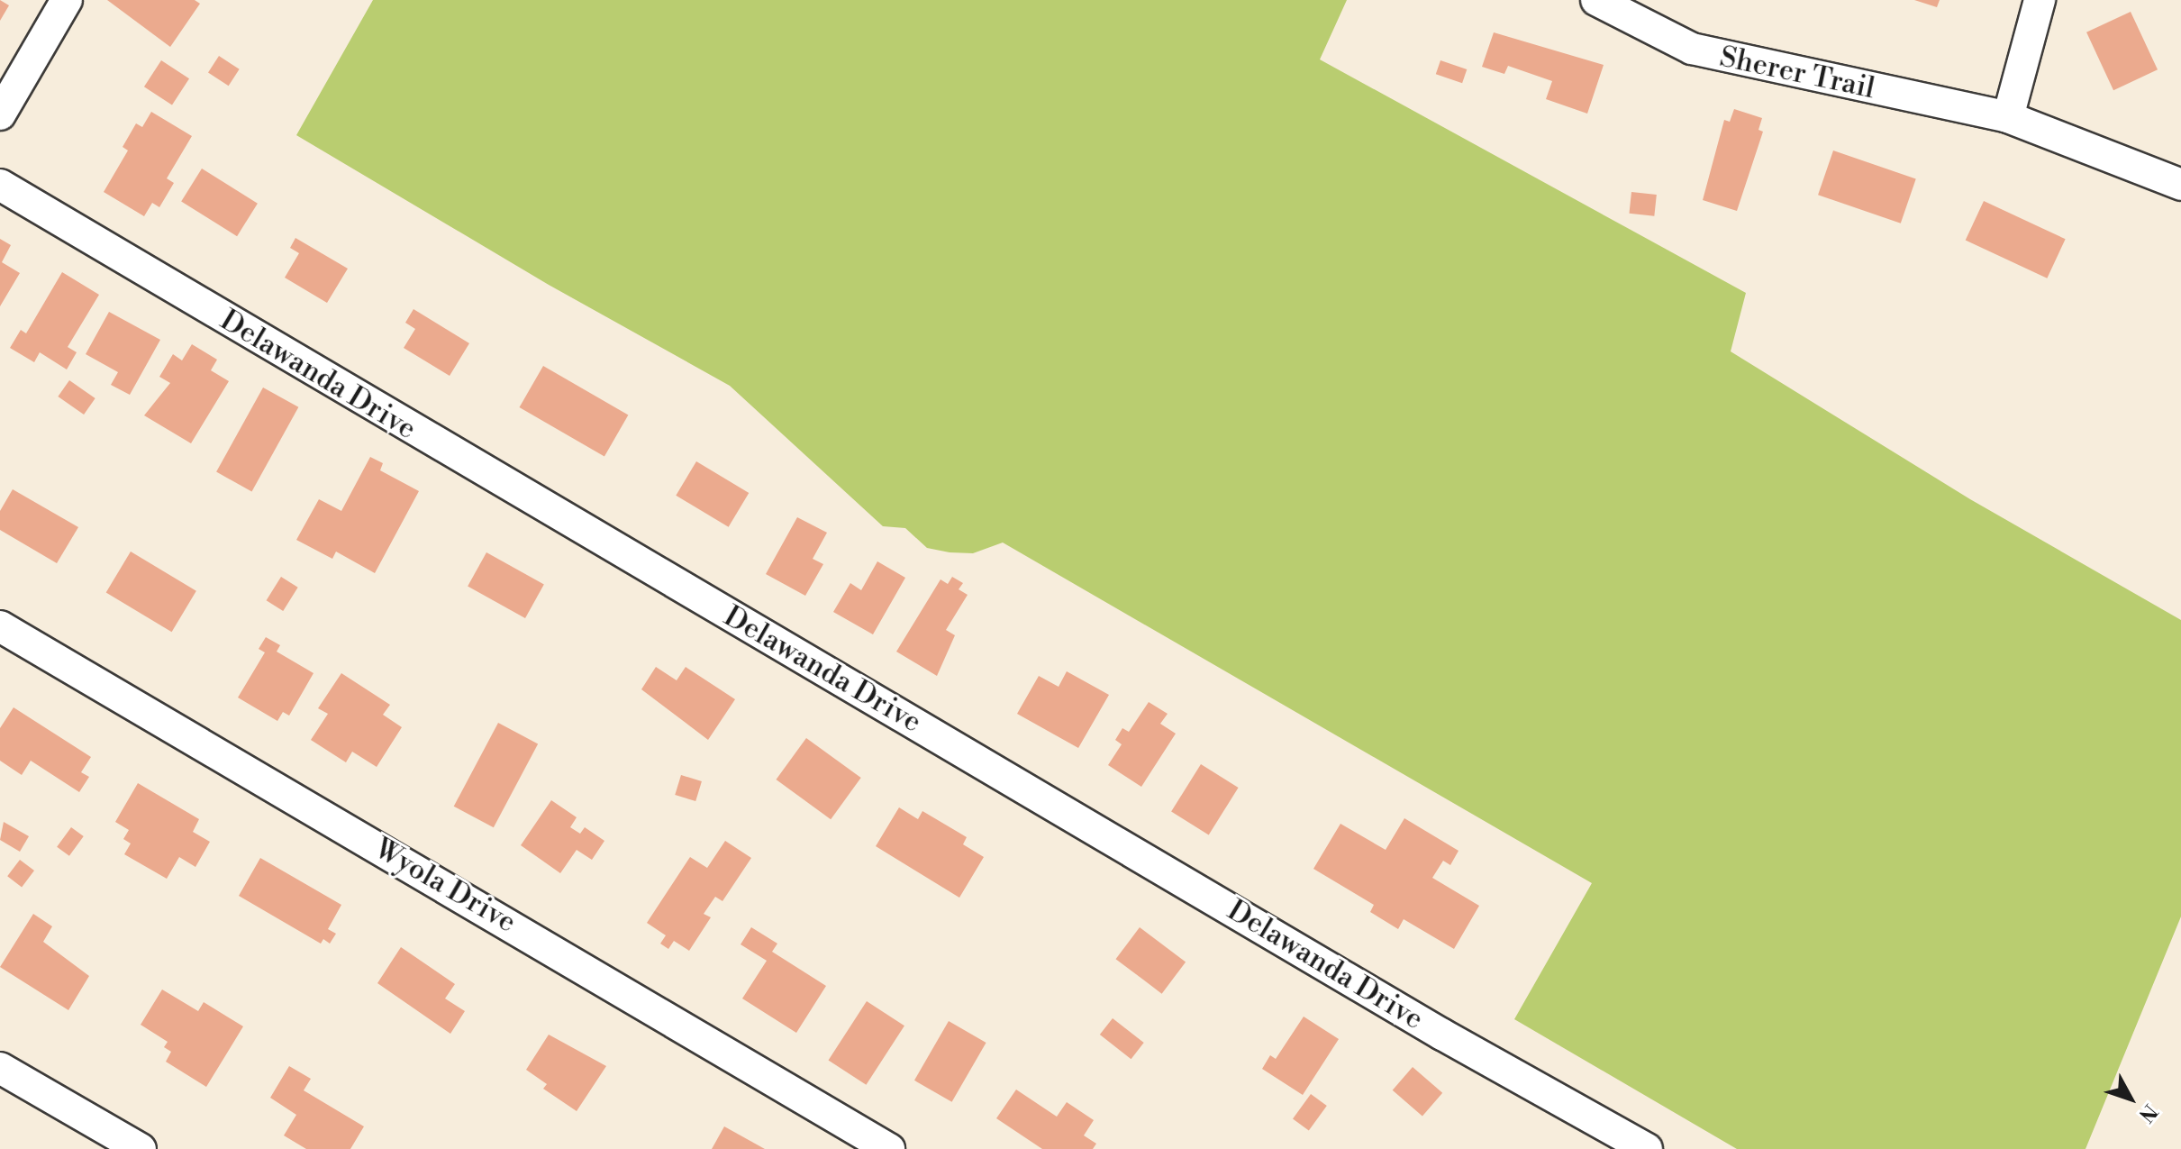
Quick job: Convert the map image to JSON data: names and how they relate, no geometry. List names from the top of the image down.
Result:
{
  "streets": {
    "street": ["Sherer Trail", "Delawanda Drive", "Wyola Drive"]
  },
  "north": "bottom right"
}
